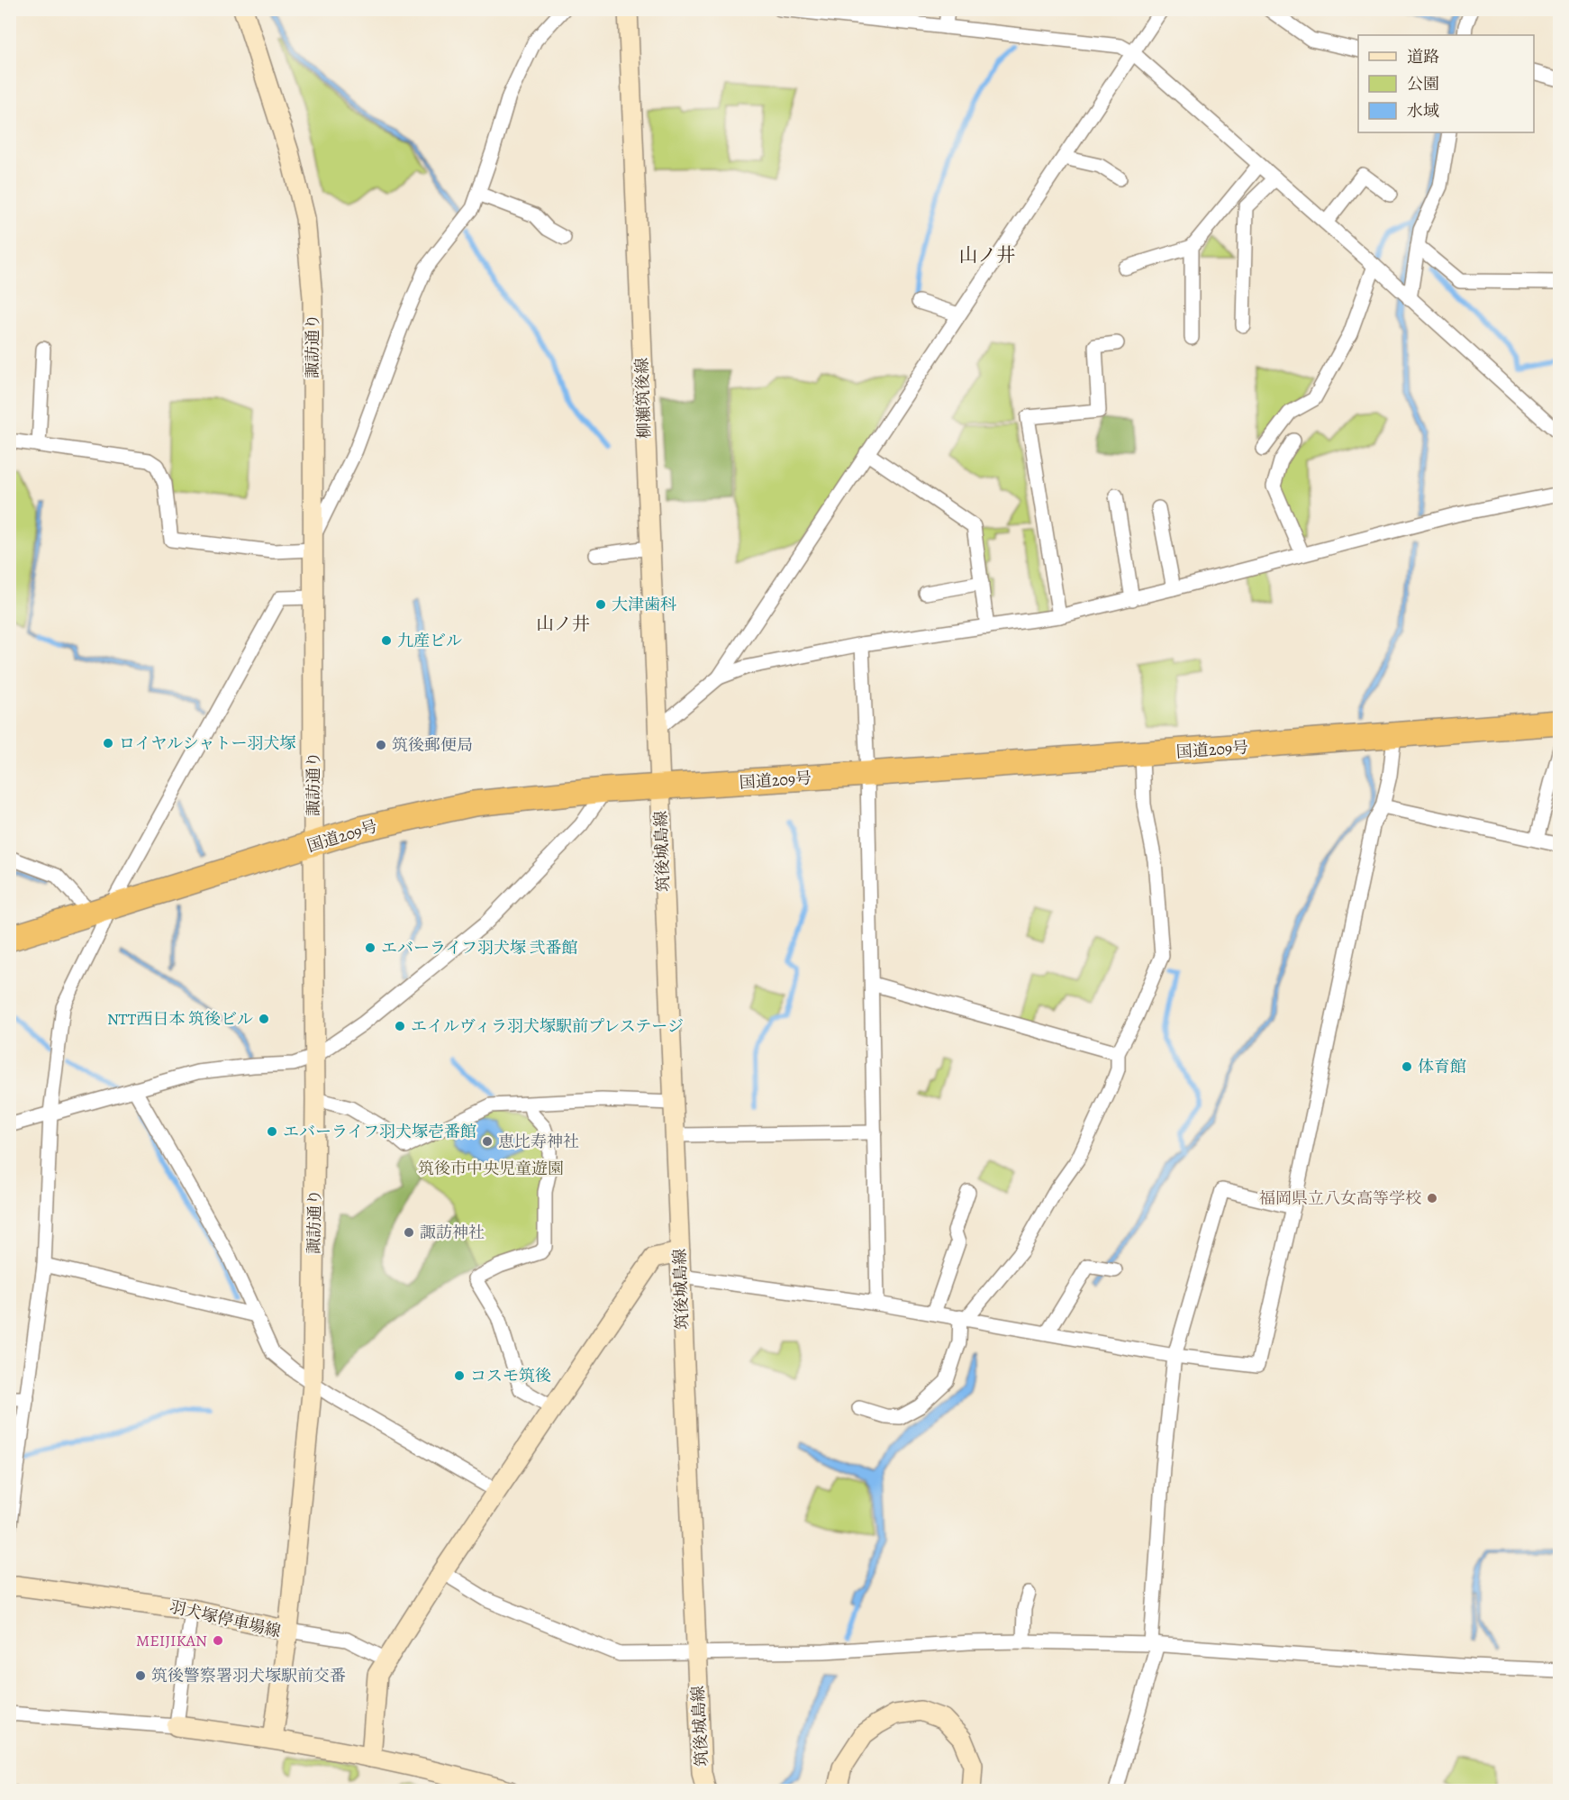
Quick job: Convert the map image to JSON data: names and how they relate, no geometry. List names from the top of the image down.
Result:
{
  "streets": {
    "highway": ["国道209号"],
    "main road": [
      "諏訪通り",
      "柳瀬筑後線",
      "筑後城島線",
      "羽犬塚停車場線"
    ]
  },
  "crossings": [
    ["諏訪通り", "国道209号"],
    ["諏訪通り", "羽犬塚停車場線"],
    ["柳瀬筑後線", "国道209号"],
    ["柳瀬筑後線", "筑後城島線"],
    ["国道209号", "筑後城島線"]
  ],
  "districts": ["山ノ井", "山ノ井"],
  "parks": ["筑後市中央児童遊園"],
  "places": [
    "大津歯科",
    "九産ビル",
    "ロイヤルシャトー羽犬塚",
    "筑後郵便局",
    "エバーライフ羽犬塚 弐番館",
    "NTT西日本 筑後ビル",
    "エイルヴィラ羽犬塚駅前プレステージ",
    "体育館",
    "エバーライフ羽犬塚壱番館",
    "恵比寿神社",
    "福岡県立八女高等学校",
    "諏訪神社",
    "コスモ筑後",
    "MEIJIKAN",
    "筑後警察署羽犬塚駅前交番"
  ],
  "legend": ["道路", "公園", "水域"]
}
